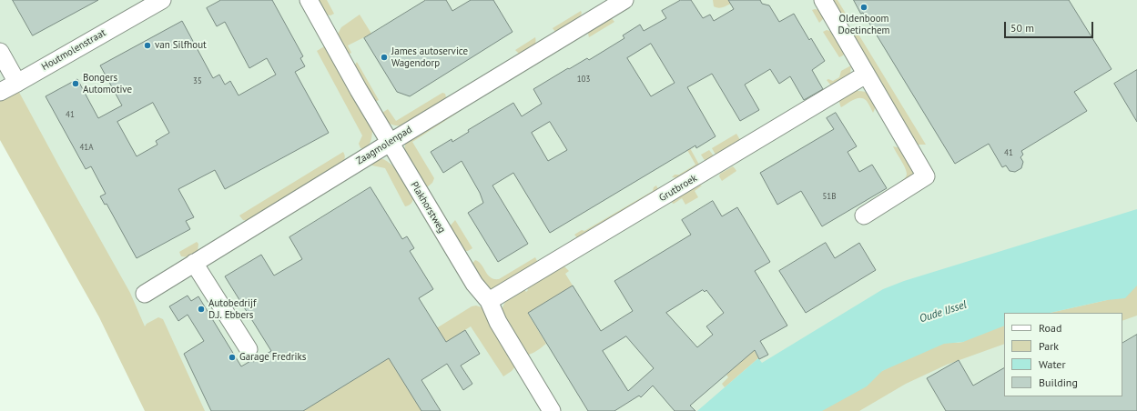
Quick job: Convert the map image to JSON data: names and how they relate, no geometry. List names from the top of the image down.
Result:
{
  "streets": {
    "street": [
      "Houtmolenstraat",
      "Zaagmolenpad",
      "Grutbroek",
      "Plakhorstweg"
    ]
  },
  "crossings": [
    ["Zaagmolenpad", "Plakhorstweg"],
    ["Grutbroek", "Plakhorstweg"]
  ],
  "water": ["Oude IJssel"],
  "places": [
    "Oldenboom Doetinchem",
    "van Silfhout",
    "James autoservice Wagendorp",
    "Bongers Automotive",
    "Autobedrijf D.J. Ebbers",
    "Garage Fredriks"
  ],
  "house_numbers": [
    "103",
    "35",
    "41",
    "41A",
    "41",
    "51B"
  ],
  "legend": [
    "Road",
    "Park",
    "Water",
    "Building"
  ],
  "scale_bar": "50 m"
}
